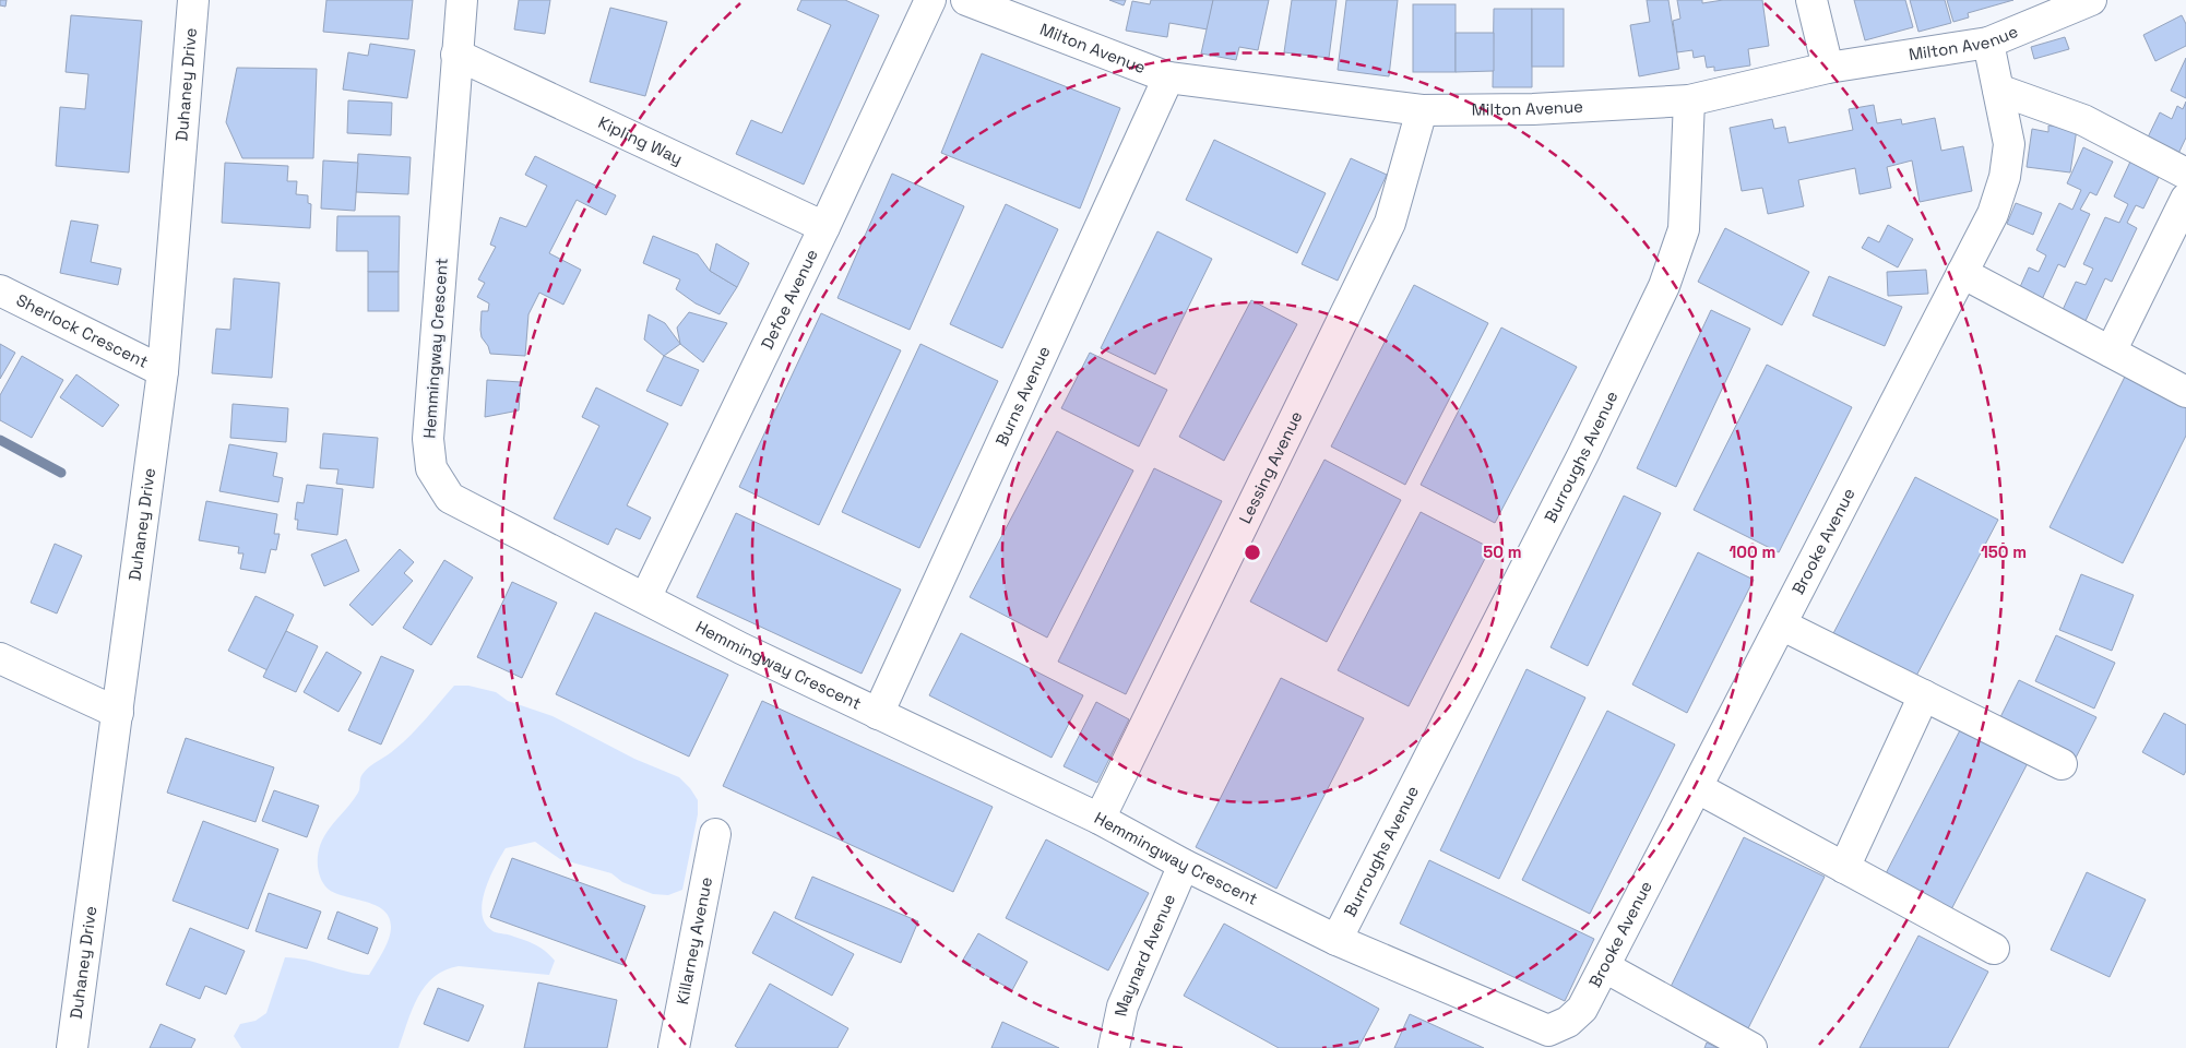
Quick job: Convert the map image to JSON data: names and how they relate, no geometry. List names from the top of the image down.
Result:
{
  "streets": {
    "street": [
      "Milton Avenue",
      "Duhaney Drive",
      "Kipling Way",
      "Defoe Avenue",
      "Sherlock Crescent",
      "Hemmingway Crescent",
      "Burns Avenue",
      "Burroughs Avenue",
      "Lessing Avenue",
      "Brooke Avenue",
      "Killarney Avenue",
      "Maynard Avenue"
    ]
  },
  "crossings": [
    ["Milton Avenue", "Burns Avenue"],
    ["Milton Avenue", "Burroughs Avenue"],
    ["Milton Avenue", "Lessing Avenue"],
    ["Milton Avenue", "Brooke Avenue"],
    ["Duhaney Drive", "Sherlock Crescent"],
    ["Kipling Way", "Defoe Avenue"],
    ["Kipling Way", "Hemmingway Crescent"],
    ["Defoe Avenue", "Hemmingway Crescent"],
    ["Hemmingway Crescent", "Burns Avenue"],
    ["Hemmingway Crescent", "Burroughs Avenue"],
    ["Hemmingway Crescent", "Lessing Avenue"],
    ["Hemmingway Crescent", "Brooke Avenue"],
    ["Hemmingway Crescent", "Maynard Avenue"]
  ],
  "rings": ["50 m", "100 m", "150 m"]
}
